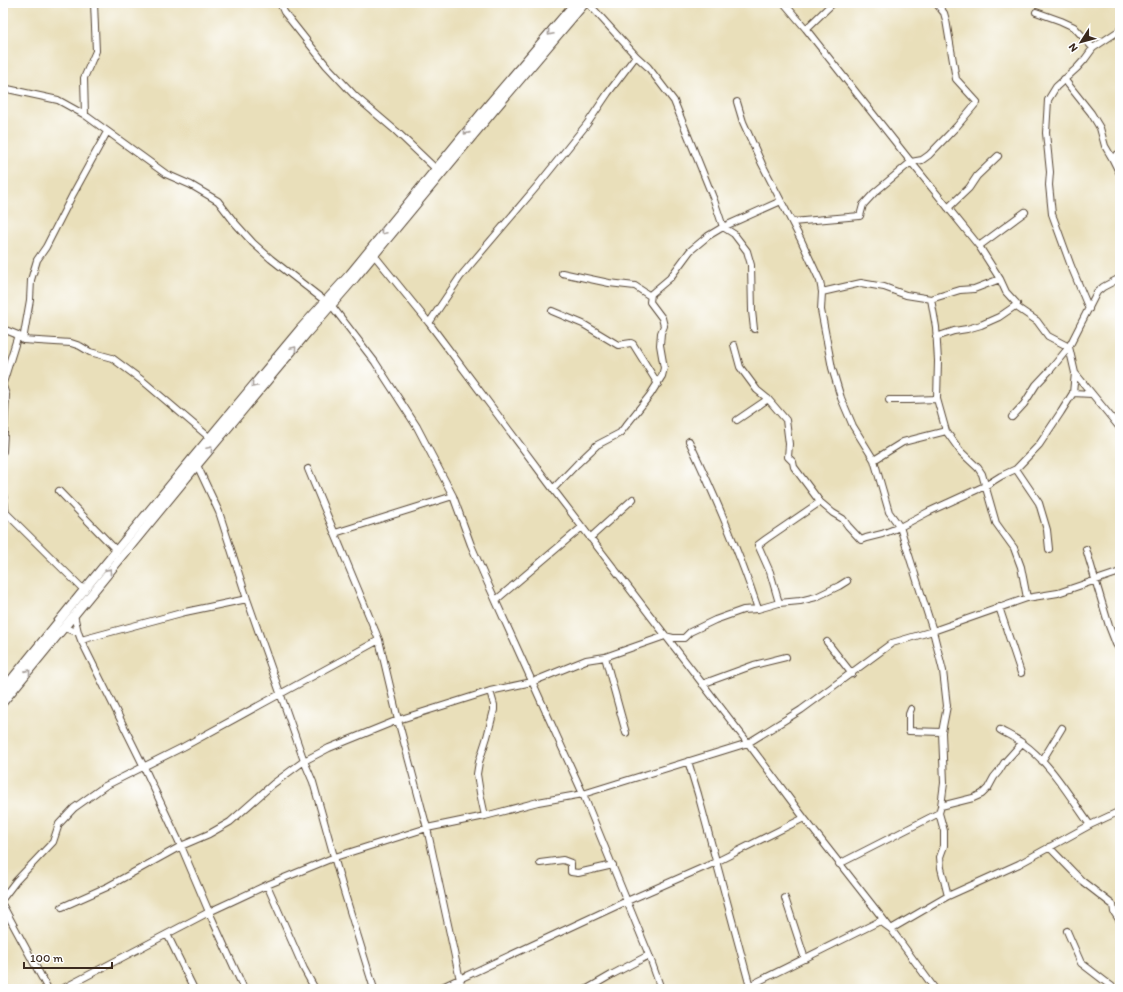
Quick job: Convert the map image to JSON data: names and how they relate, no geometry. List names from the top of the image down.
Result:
{
  "scale_bar": "100 m",
  "north": "bottom left"
}
